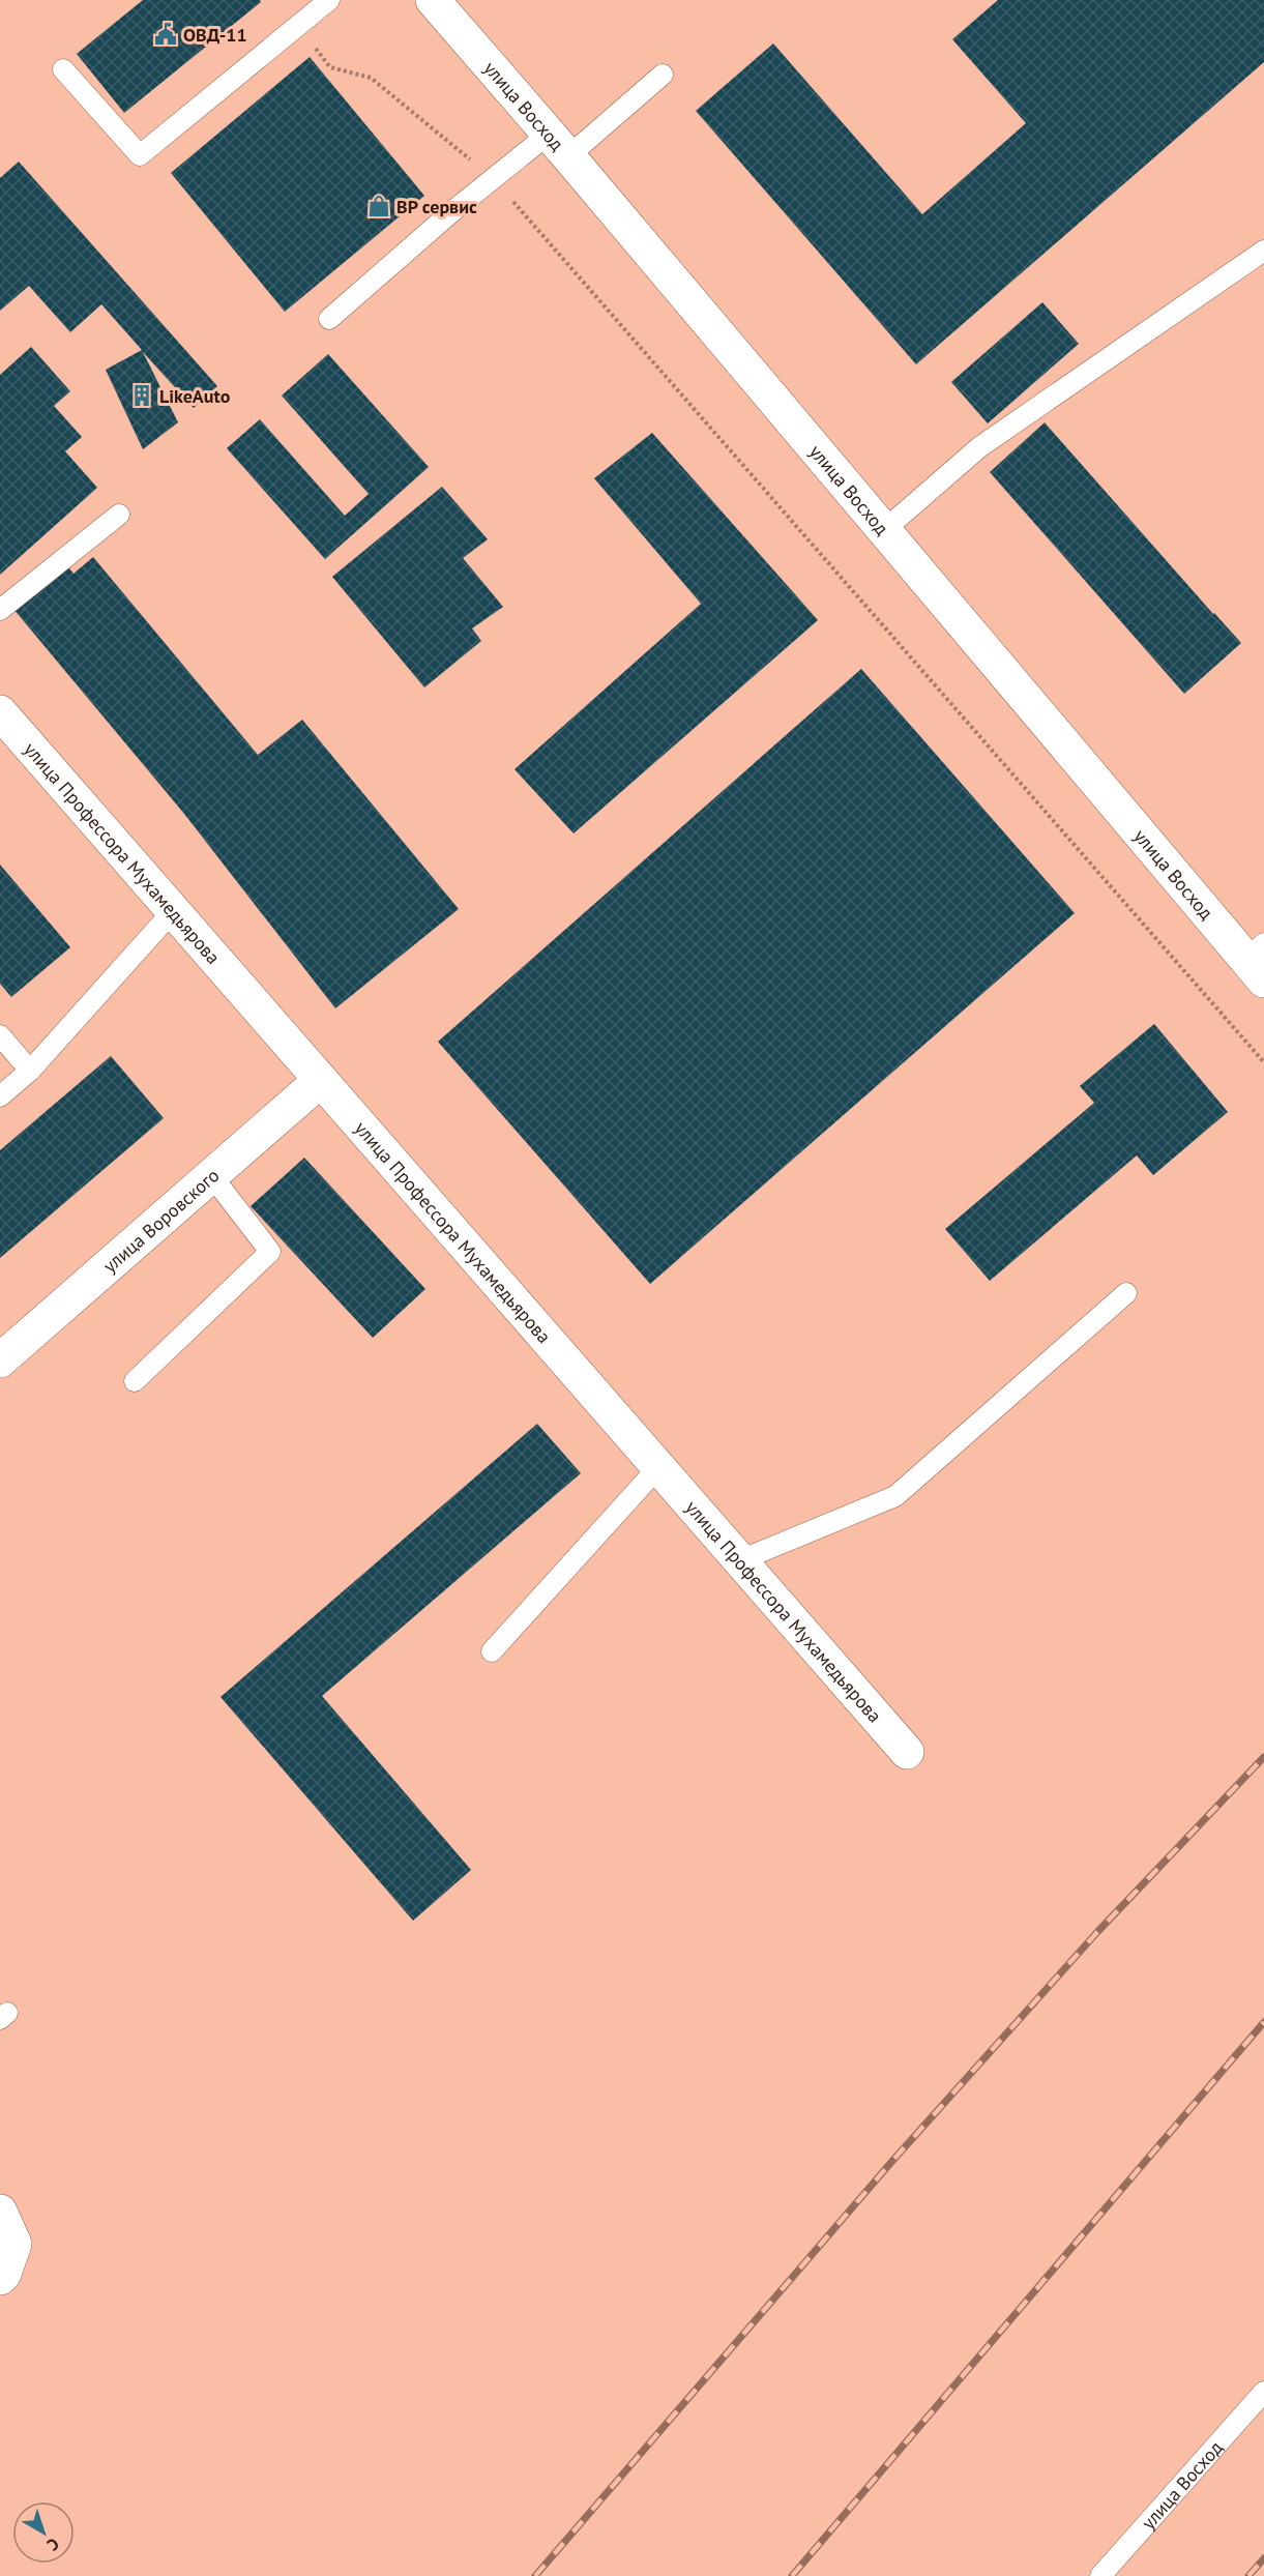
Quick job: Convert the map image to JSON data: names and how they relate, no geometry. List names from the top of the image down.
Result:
{
  "streets": {
    "street": ["улица Восход", "улица Профессора Мухамедьярова", "улица Воровского"]
  },
  "crossings": [
    ["улица Профессора Мухамедьярова", "улица Воровского"]
  ],
  "places": {
    "public building": ["ОВД-11"],
    "shop": ["ВР сервис"],
    "building": ["LikeAuto"]
  },
  "north": "bottom right"
}
